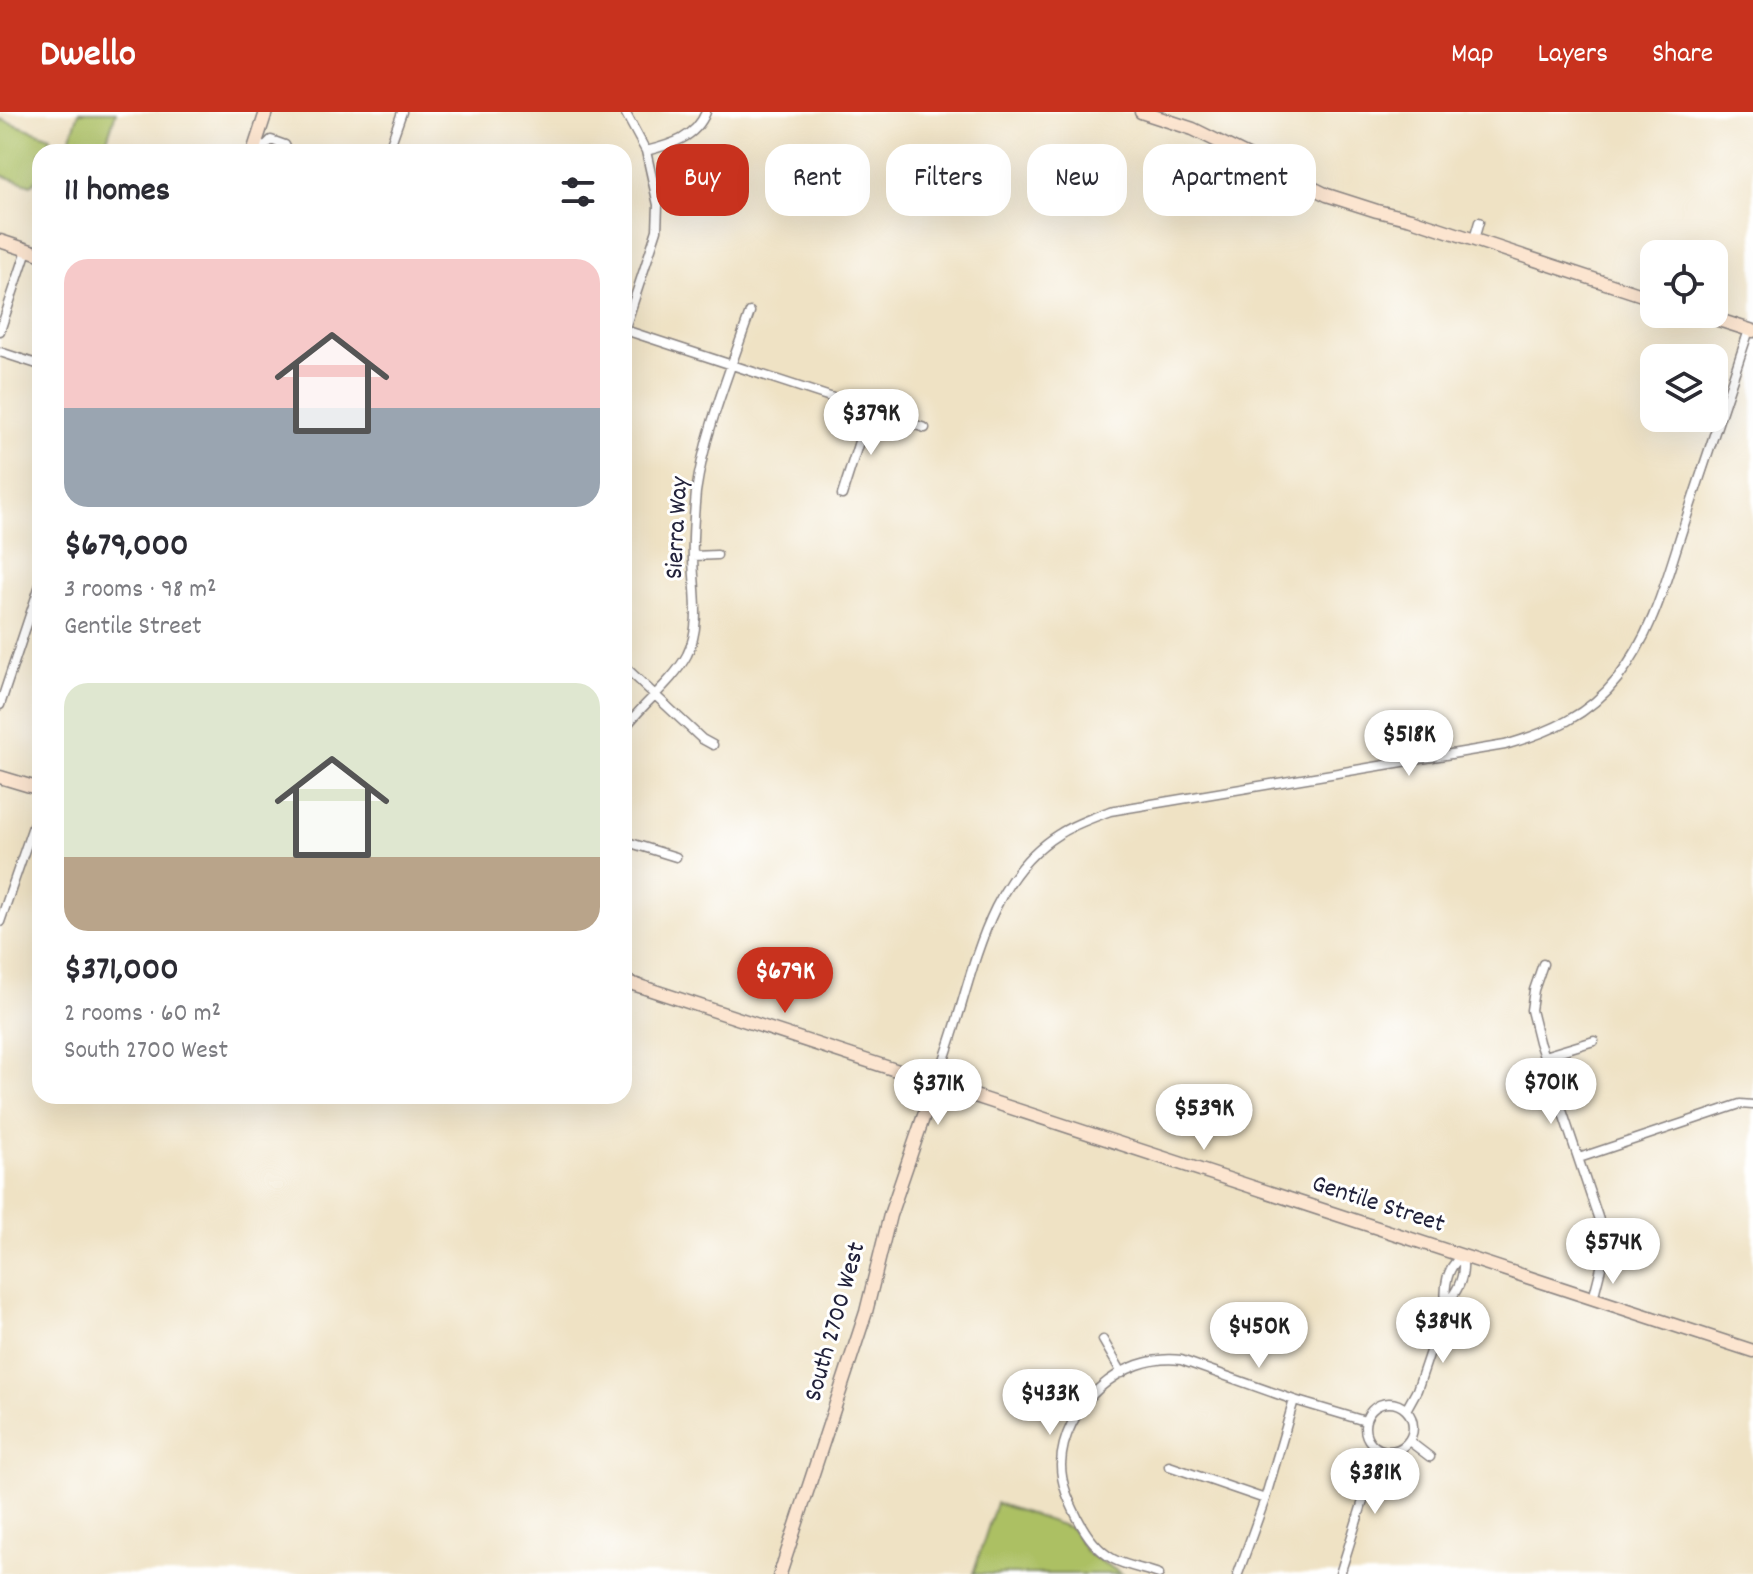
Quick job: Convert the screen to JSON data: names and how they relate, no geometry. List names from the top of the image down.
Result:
{
  "streets": {
    "main road": ["Gentile Street", "South 2700 West"],
    "street": ["Sierra Way"]
  },
  "crossings": [
    ["Gentile Street", "South 2700 West"]
  ],
  "page": {
    "header": "Dwello",
    "nav": ["Map", "Layers", "Share"],
    "chip": [
      "Buy",
      "Rent",
      "Filters",
      "New",
      "Apartment"
    ],
    "heading": "11 homes",
    "list": [
      {
        "name": "$679,000",
        "note": "3 rooms · 98 m² · Gentile Street"
      },
      {
        "name": "$371,000",
        "note": "2 rooms · 60 m² · South 2700 West"
      }
    ],
    "price": [
      "$379K",
      "$518K",
      "$679K",
      "$701K",
      "$371K",
      "$539K",
      "$574K",
      "$384K",
      "$450K",
      "$433K",
      "$381K"
    ]
  }
}
